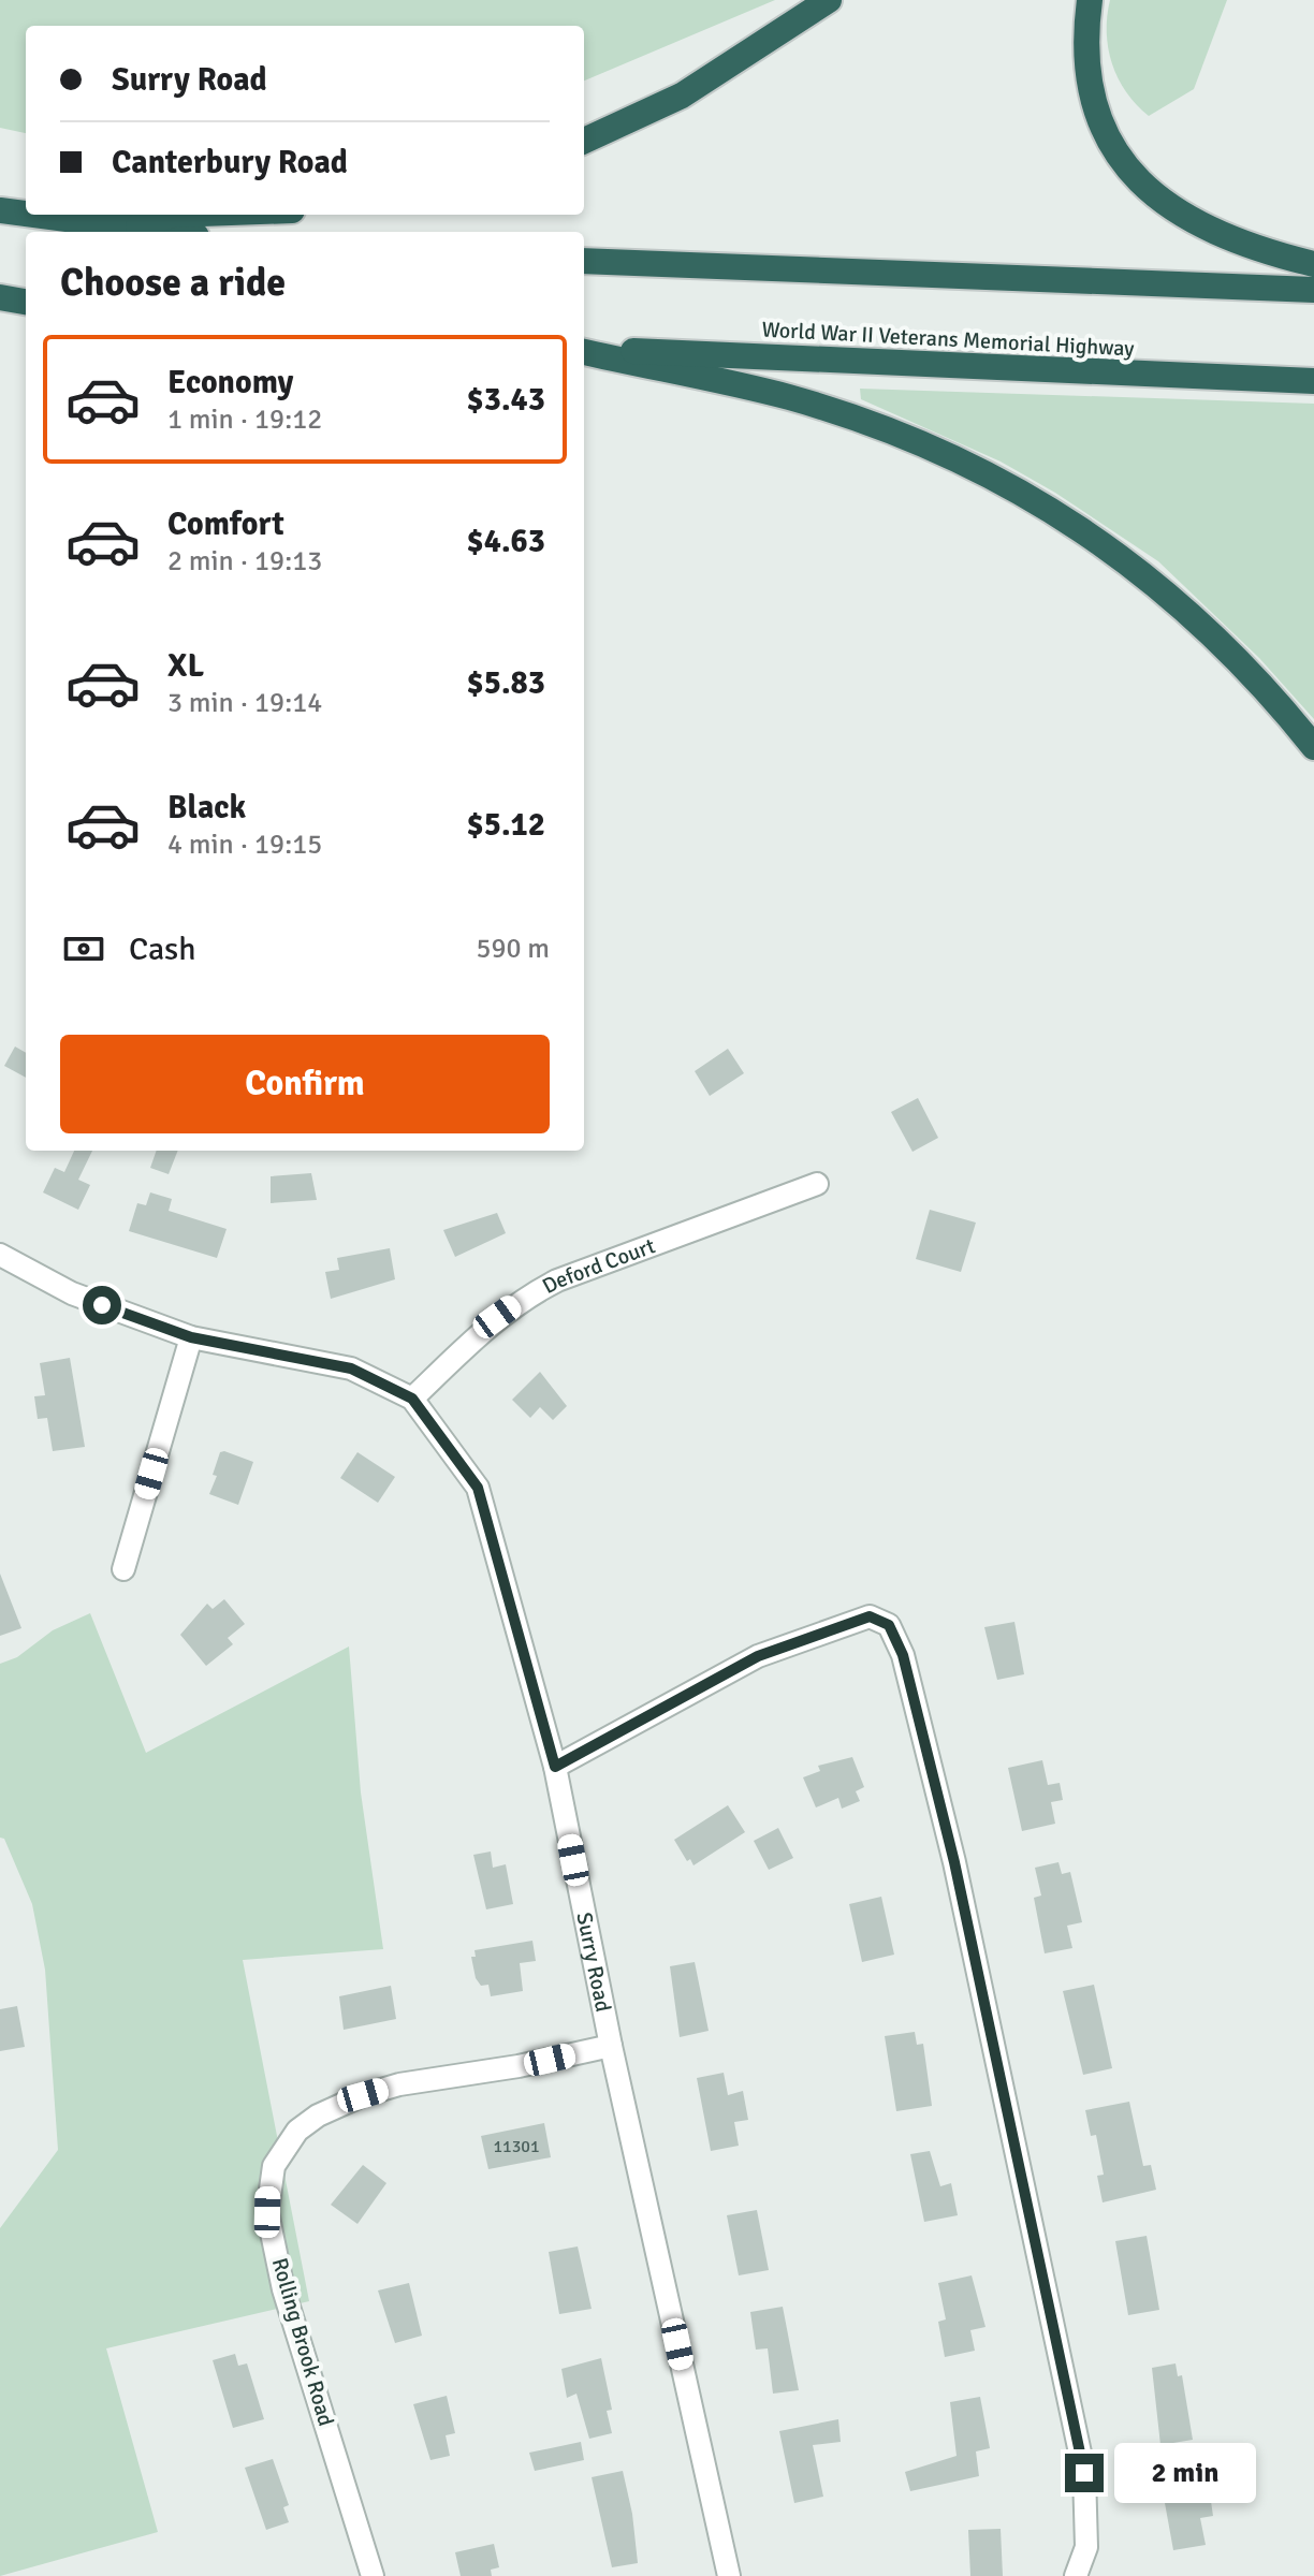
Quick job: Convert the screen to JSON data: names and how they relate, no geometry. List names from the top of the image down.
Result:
{
  "streets": {
    "highway": ["World War II Veterans Memorial Highway"],
    "street": ["Deford Court", "Surry Road", "Rolling Brook Road"]
  },
  "crossings": [
    ["Deford Court", "Surry Road"],
    ["Surry Road", "Rolling Brook Road"]
  ],
  "house_numbers": ["11301"],
  "page": {
    "banner": ["Surry Road", "Canterbury Road"],
    "heading": "Choose a ride",
    "list": [
      {
        "name": "Economy",
        "note": "1 min · 19:12",
        "value": "$3.43"
      },
      {
        "name": "Comfort",
        "note": "2 min · 19:13",
        "value": "$4.63"
      },
      {
        "name": "XL",
        "note": "3 min · 19:14",
        "value": "$5.83"
      },
      {
        "name": "Black",
        "note": "4 min · 19:15",
        "value": "$5.12"
      }
    ],
    "pay": ["Cash", "590 m"],
    "buttons": "Confirm",
    "bubble": "2 min"
  }
}
